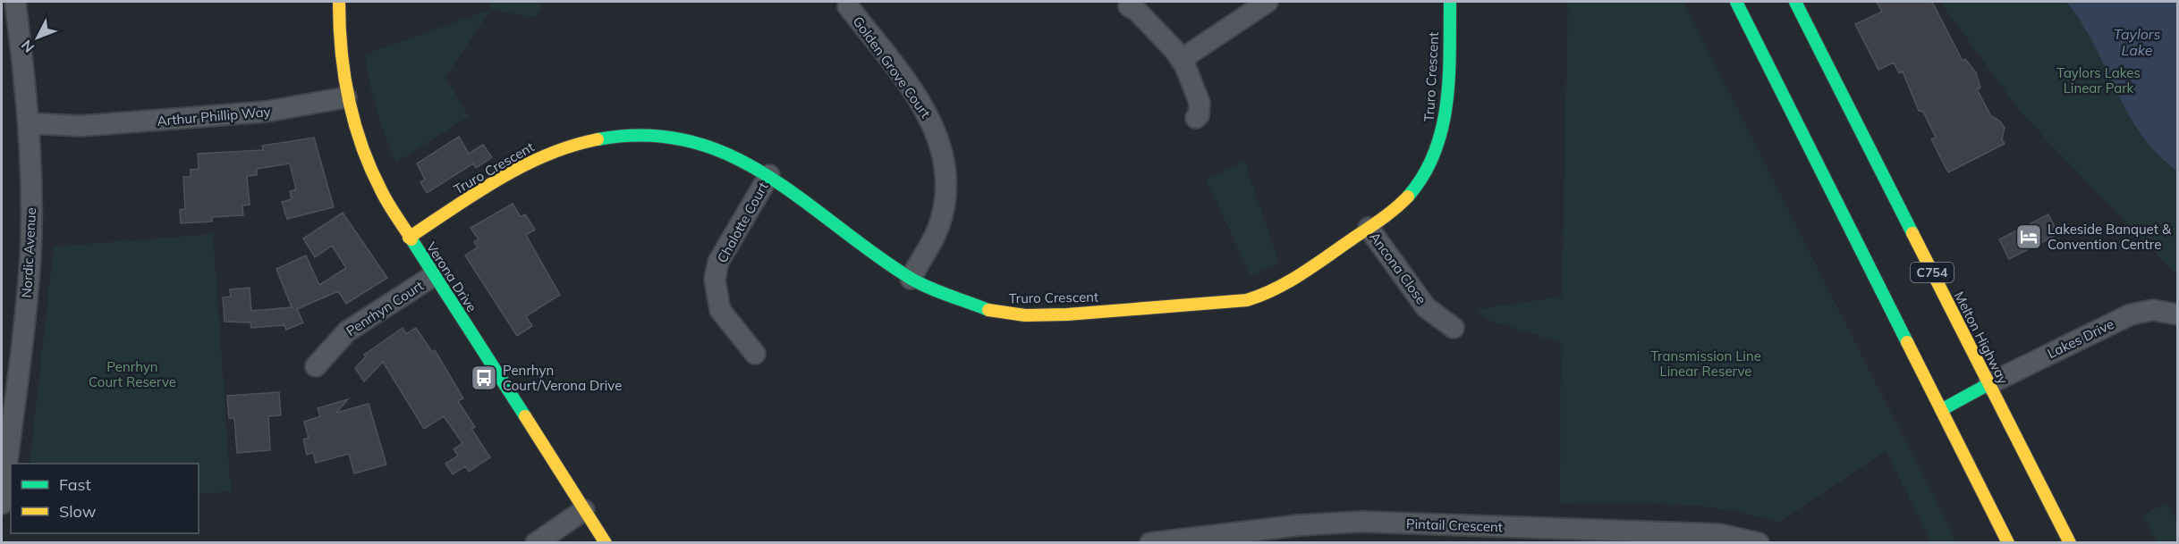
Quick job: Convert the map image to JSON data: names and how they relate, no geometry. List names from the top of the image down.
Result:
{
  "streets": {
    "main road": [
      "Truro Crescent",
      "C754",
      "Verona Drive",
      "Melton Highway"
    ],
    "street": [
      "Golden Grove Court",
      "Arthur Phillip Way",
      "Chalotte Court",
      "Nordic Avenue",
      "Ancona Close",
      "Penrhyn Court",
      "Lakes Drive",
      "Pintail Crescent"
    ]
  },
  "crossings": [
    ["Golden Grove Court", "Truro Crescent"],
    ["Truro Crescent", "Chalotte Court"],
    ["Truro Crescent", "Ancona Close"],
    ["Truro Crescent", "Verona Drive"],
    ["Arthur Phillip Way", "Nordic Avenue"],
    ["Arthur Phillip Way", "Verona Drive"],
    ["Verona Drive", "Penrhyn Court"],
    ["Melton Highway", "Lakes Drive"]
  ],
  "water": ["Taylors Lake"],
  "parks": ["Taylors Lakes Linear Park", "Transmission Line Linear Reserve", "Penrhyn Court Reserve"],
  "places": {
    "hotel": ["Lakeside Banquet & Convention Centre"],
    "bus stop": ["Penrhyn Court/Verona Drive"]
  },
  "legend": ["Fast", "Slow"],
  "north": "bottom left"
}
